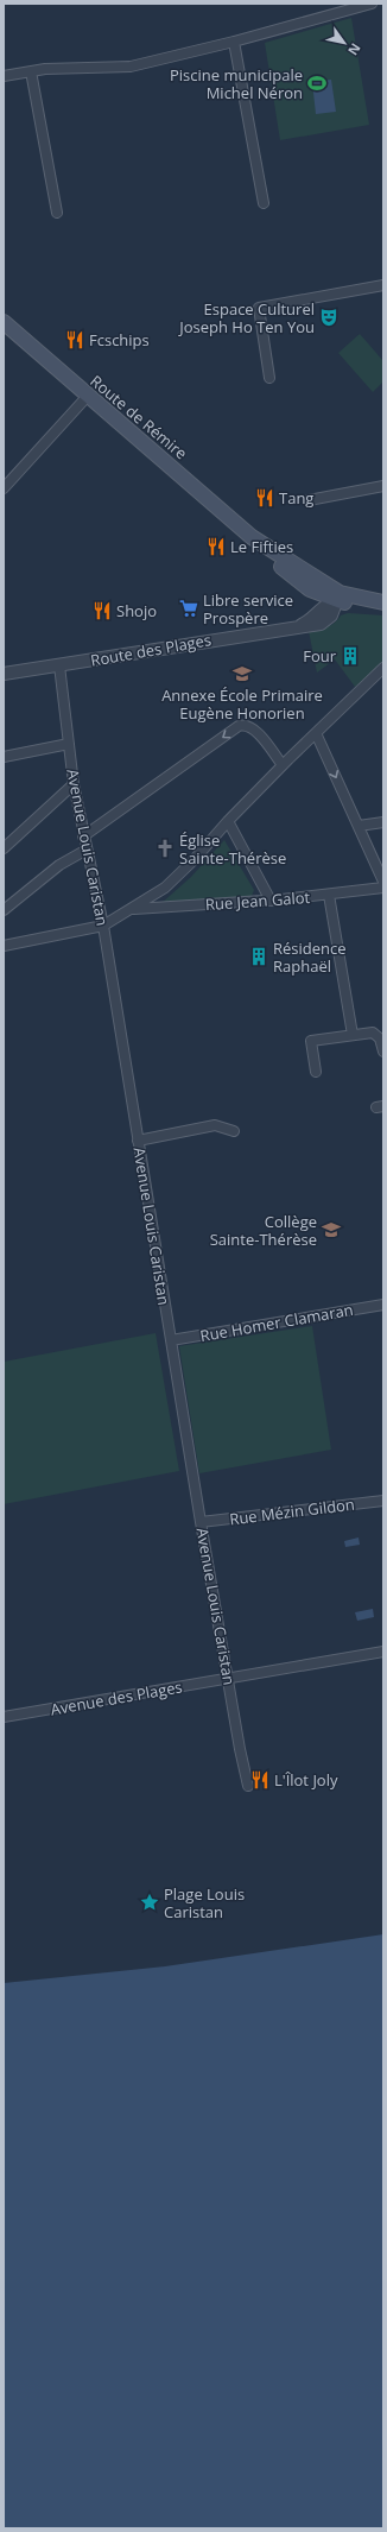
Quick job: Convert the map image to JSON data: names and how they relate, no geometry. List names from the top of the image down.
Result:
{
  "streets": {
    "main road": ["Route de Rémire"],
    "street": [
      "Route des Plages",
      "Avenue Louis Caristan",
      "Rue Jean Galot",
      "Rue Homer Clamaran",
      "Rue Mézin Gildon",
      "Avenue des Plages"
    ]
  },
  "crossings": [
    ["Route de Rémire", "Route des Plages"],
    ["Route des Plages", "Avenue Louis Caristan"],
    ["Avenue Louis Caristan", "Rue Homer Clamaran"],
    ["Avenue Louis Caristan", "Rue Mézin Gildon"],
    ["Avenue Louis Caristan", "Avenue des Plages"]
  ],
  "places": {
    "sports": ["Piscine municipale Michel Néron"],
    "theatre": ["Espace Culturel Joseph Ho Ten You"],
    "restaurant": [
      "Fcschips",
      "Tang",
      "Le Fifties",
      "Shojo",
      "L'Îlot Joly"
    ],
    "supermarket": ["Libre service Prospère"],
    "building": ["Four", "Résidence Raphaël"],
    "school or university": ["Annexe École Primaire Eugène Honorien", "Collège Sainte-Thérèse"],
    "church": ["Église Sainte-Thérèse"],
    "place": ["Plage Louis Caristan"]
  },
  "north": "bottom right"
}
